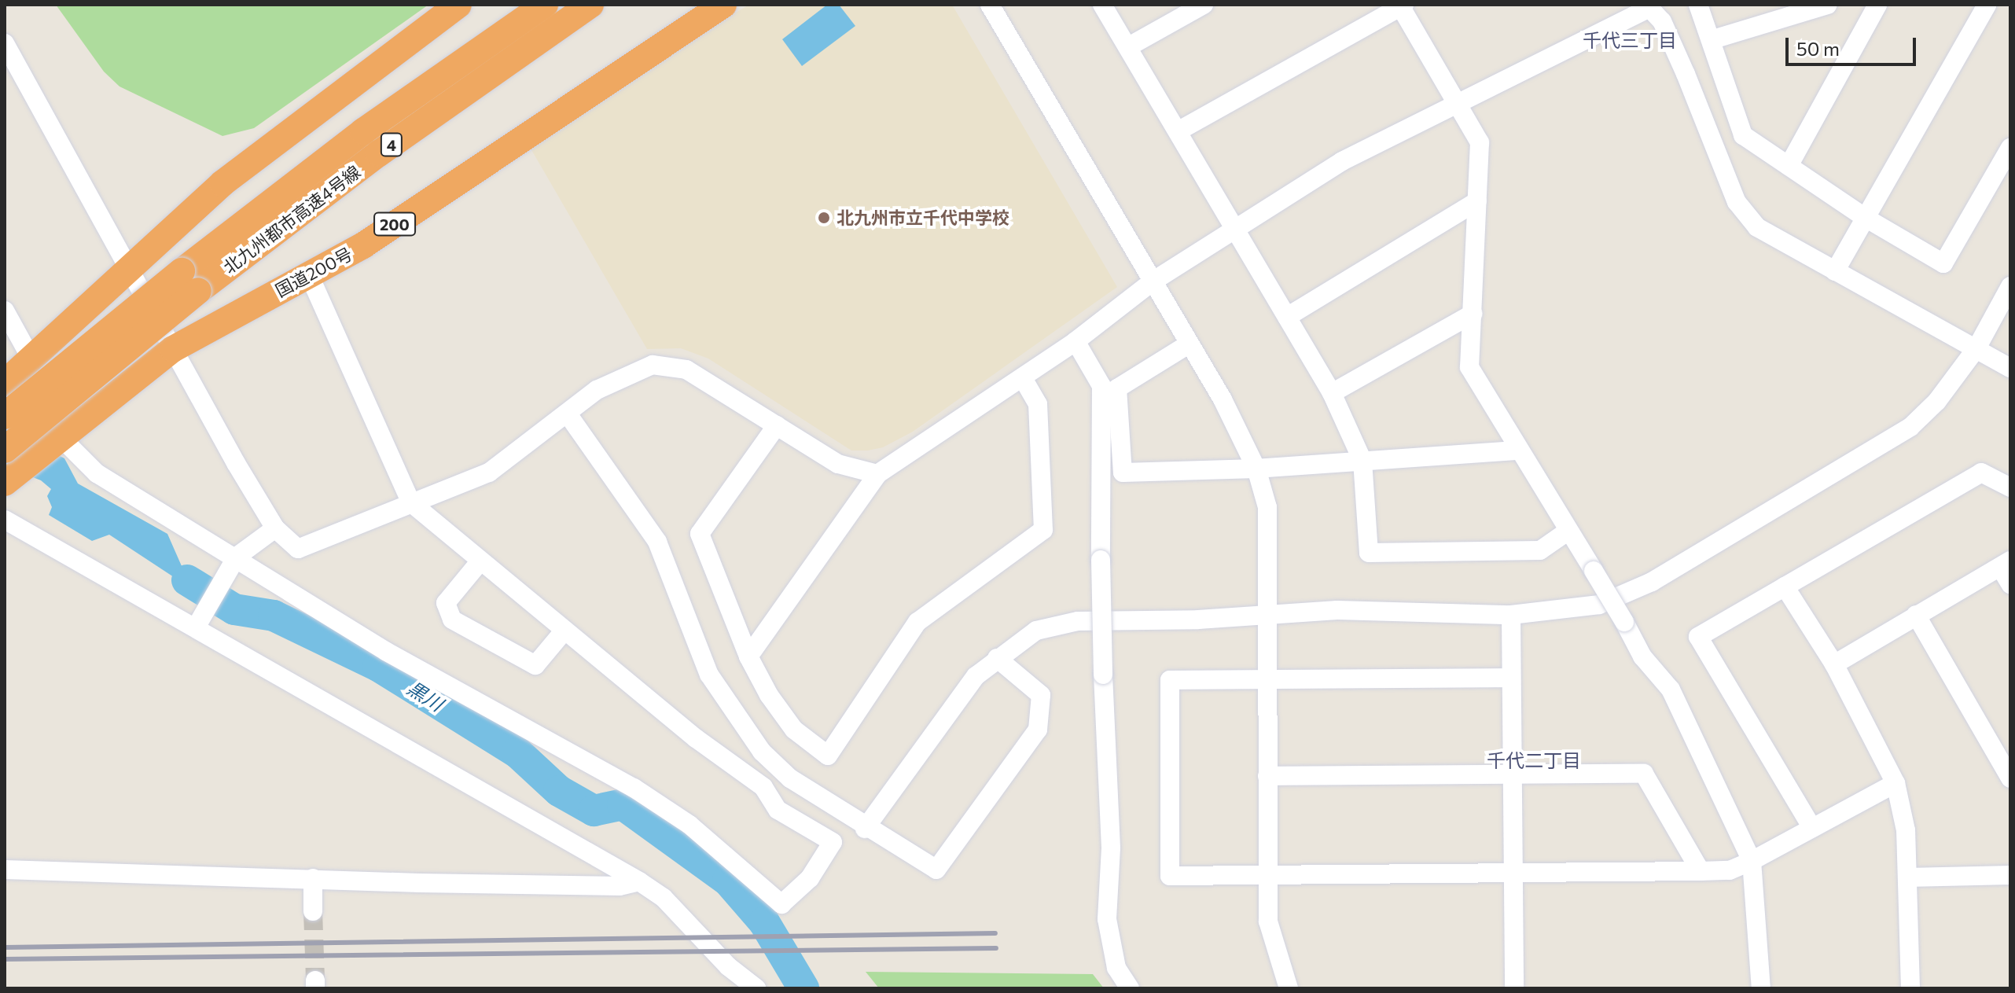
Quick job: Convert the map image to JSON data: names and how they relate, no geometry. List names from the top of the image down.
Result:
{
  "streets": {
    "highway": [
      "4",
      "北九州都市高速4号線",
      "200",
      "国道200号"
    ]
  },
  "districts": ["千代三丁目", "千代二丁目"],
  "water": ["黒川"],
  "places": ["北九州市立千代中学校"],
  "scale_bar": "50 m"
}
